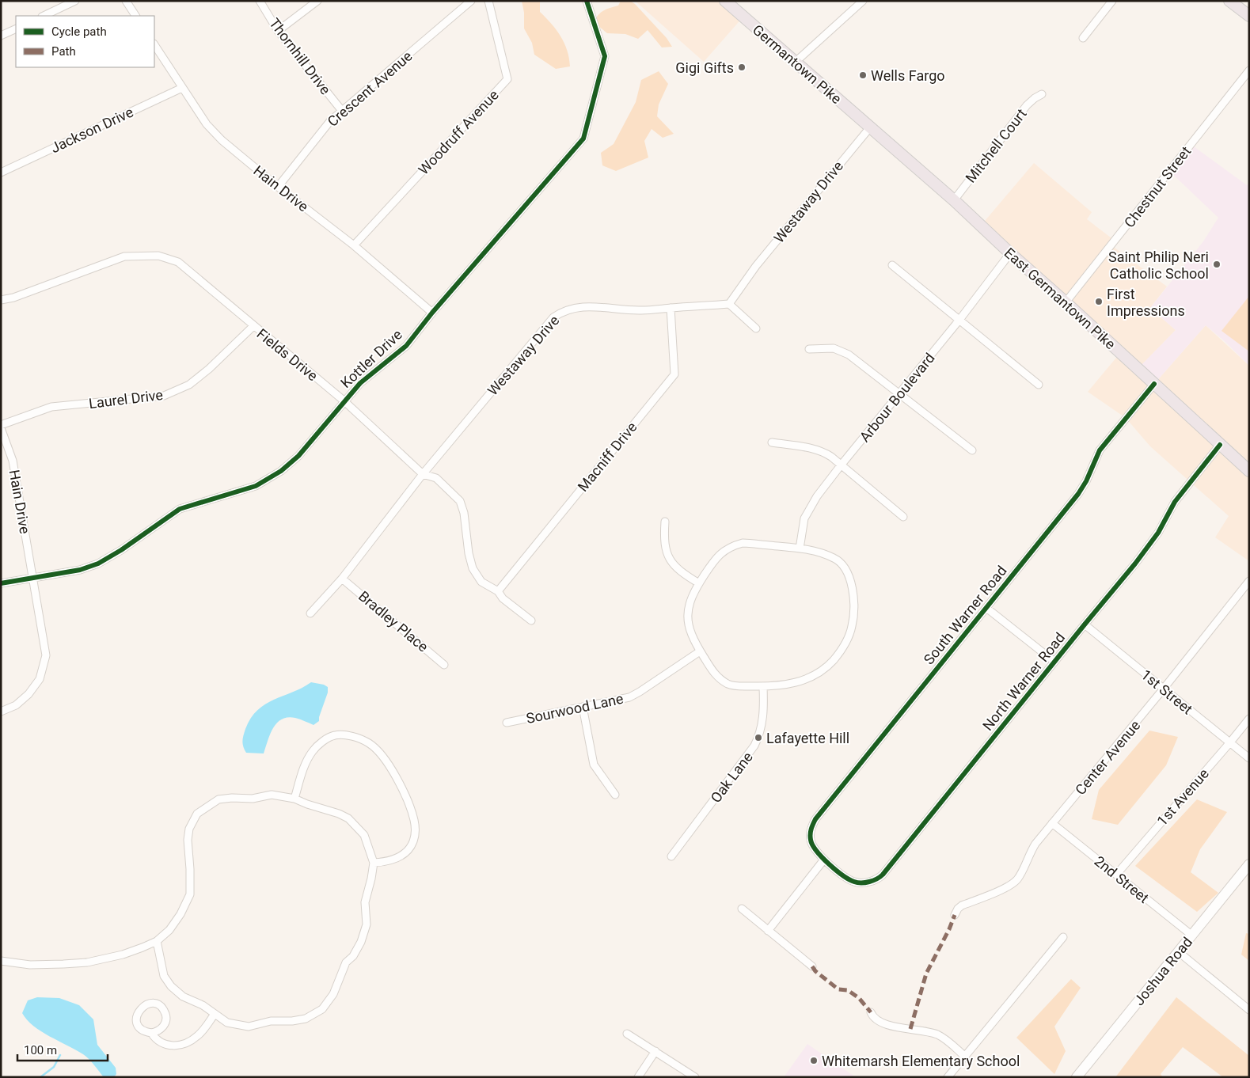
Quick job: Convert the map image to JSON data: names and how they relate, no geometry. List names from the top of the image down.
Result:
{
  "streets": {
    "main road": ["Germantown Pike", "East Germantown Pike", "Joshua Road"],
    "street": [
      "Thornhill Drive",
      "Crescent Avenue",
      "Jackson Drive",
      "Woodruff Avenue",
      "Mitchell Court",
      "Chestnut Street",
      "Hain Drive",
      "Westaway Drive",
      "Fields Drive",
      "Kottler Drive",
      "Arbour Boulevard",
      "Laurel Drive",
      "Macniff Drive",
      "South Warner Road",
      "Bradley Place",
      "North Warner Road",
      "1st Street",
      "Sourwood Lane",
      "Center Avenue",
      "Oak Lane",
      "1st Avenue",
      "2nd Street"
    ]
  },
  "crossings": [
    ["Thornhill Drive", "Crescent Avenue"],
    ["Germantown Pike", "Westaway Drive"],
    ["Germantown Pike", "East Germantown Pike"],
    ["Crescent Avenue", "Hain Drive"],
    ["Jackson Drive", "Hain Drive"],
    ["Woodruff Avenue", "Hain Drive"],
    ["Mitchell Court", "East Germantown Pike"],
    ["Chestnut Street", "East Germantown Pike"],
    ["Hain Drive", "Kottler Drive"],
    ["Hain Drive", "Laurel Drive"],
    ["Westaway Drive", "East Germantown Pike"],
    ["Westaway Drive", "Fields Drive"],
    ["Westaway Drive", "Macniff Drive"],
    ["Westaway Drive", "Bradley Place"],
    ["East Germantown Pike", "Arbour Boulevard"],
    ["East Germantown Pike", "South Warner Road"],
    ["East Germantown Pike", "North Warner Road"],
    ["Fields Drive", "Kottler Drive"],
    ["Fields Drive", "Laurel Drive"],
    ["Fields Drive", "Macniff Drive"],
    ["South Warner Road", "North Warner Road"],
    ["North Warner Road", "1st Street"],
    ["1st Street", "Center Avenue"],
    ["1st Street", "1st Avenue"],
    ["Center Avenue", "2nd Street"],
    ["1st Avenue", "2nd Street"],
    ["2nd Street", "Joshua Road"]
  ],
  "places": [
    "Gigi Gifts",
    "Wells Fargo",
    "Saint Philip Neri Catholic School",
    "First Impressions",
    "Lafayette Hill",
    "Whitemarsh Elementary School"
  ],
  "legend": ["Cycle path", "Path"],
  "scale_bar": "100 m"
}
